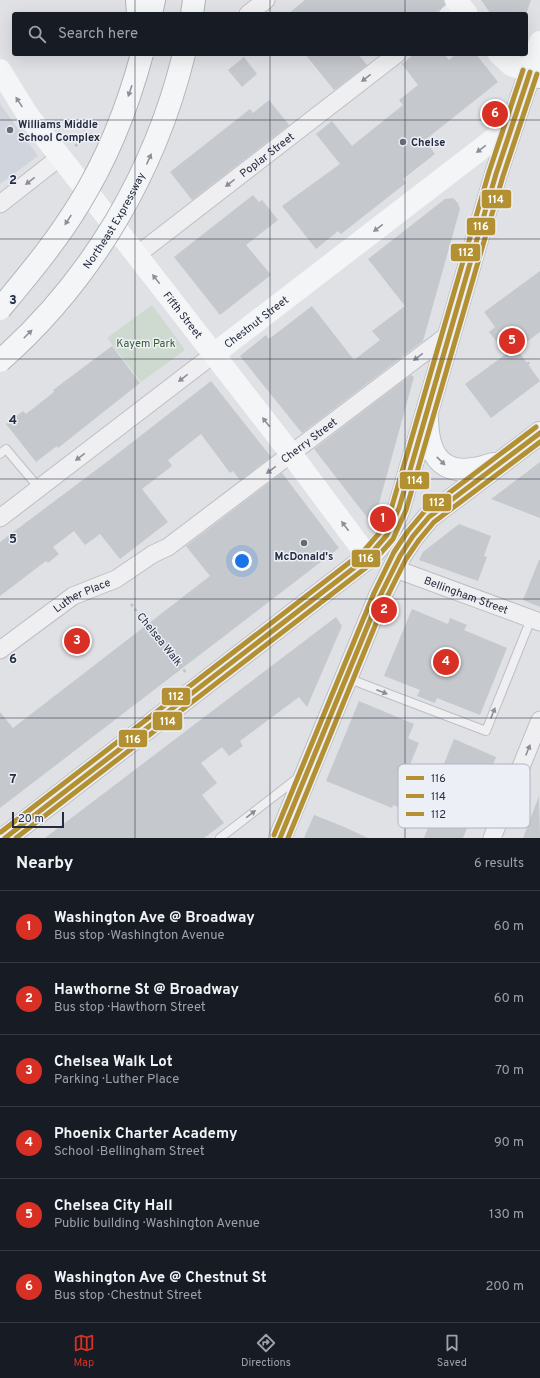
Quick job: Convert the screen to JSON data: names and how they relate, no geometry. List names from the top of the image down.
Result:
{
  "streets": {
    "main road": ["Northeast Expressway", "Fifth Street", "Chestnut Street"],
    "street": [
      "Poplar Street",
      "Cherry Street",
      "Bellingham Street",
      "Luther Place"
    ],
    "path": ["Chelsea Walk"]
  },
  "crossings": [
    ["Poplar Street", "Fifth Street"],
    ["Fifth Street", "Chestnut Street"],
    ["Fifth Street", "Cherry Street"],
    ["Cherry Street", "Luther Place"]
  ],
  "one_way": [
    "Poplar Street",
    "Fifth Street",
    "Chestnut Street",
    "Cherry Street"
  ],
  "parks": ["Kayem Park"],
  "places": ["Williams Middle School Complex", "Chelse", "McDonald's"],
  "lines": ["transit line 112", "transit line 116", "transit line 114"],
  "legend": ["116", "114", "112"],
  "scale_bar": "20 m",
  "page": {
    "search": "Search here",
    "pins": [
      "6",
      "5",
      "1",
      "2",
      "3",
      "4"
    ],
    "scale": "20 m",
    "heading": ["Nearby", "6 results"],
    "list": [
      {
        "mark": "1",
        "name": "Washington Ave @ Broadway",
        "note": "Bus stop · Washington Avenue",
        "value": "60 m"
      },
      {
        "mark": "2",
        "name": "Hawthorne St @ Broadway",
        "note": "Bus stop · Hawthorn Street",
        "value": "60 m"
      },
      {
        "mark": "3",
        "name": "Chelsea Walk Lot",
        "note": "Parking · Luther Place",
        "value": "70 m"
      },
      {
        "mark": "4",
        "name": "Phoenix Charter Academy",
        "note": "School · Bellingham Street",
        "value": "90 m"
      },
      {
        "mark": "5",
        "name": "Chelsea City Hall",
        "note": "Public building · Washington Avenue",
        "value": "130 m"
      },
      {
        "mark": "6",
        "name": "Washington Ave @ Chestnut St",
        "note": "Bus stop · Chestnut Street",
        "value": "200 m"
      }
    ],
    "nav": ["Map", "Directions", "Saved"]
  },
  "grid": {
    "rows": [
      "2",
      "3",
      "4",
      "5",
      "6",
      "7"
    ]
  }
}
